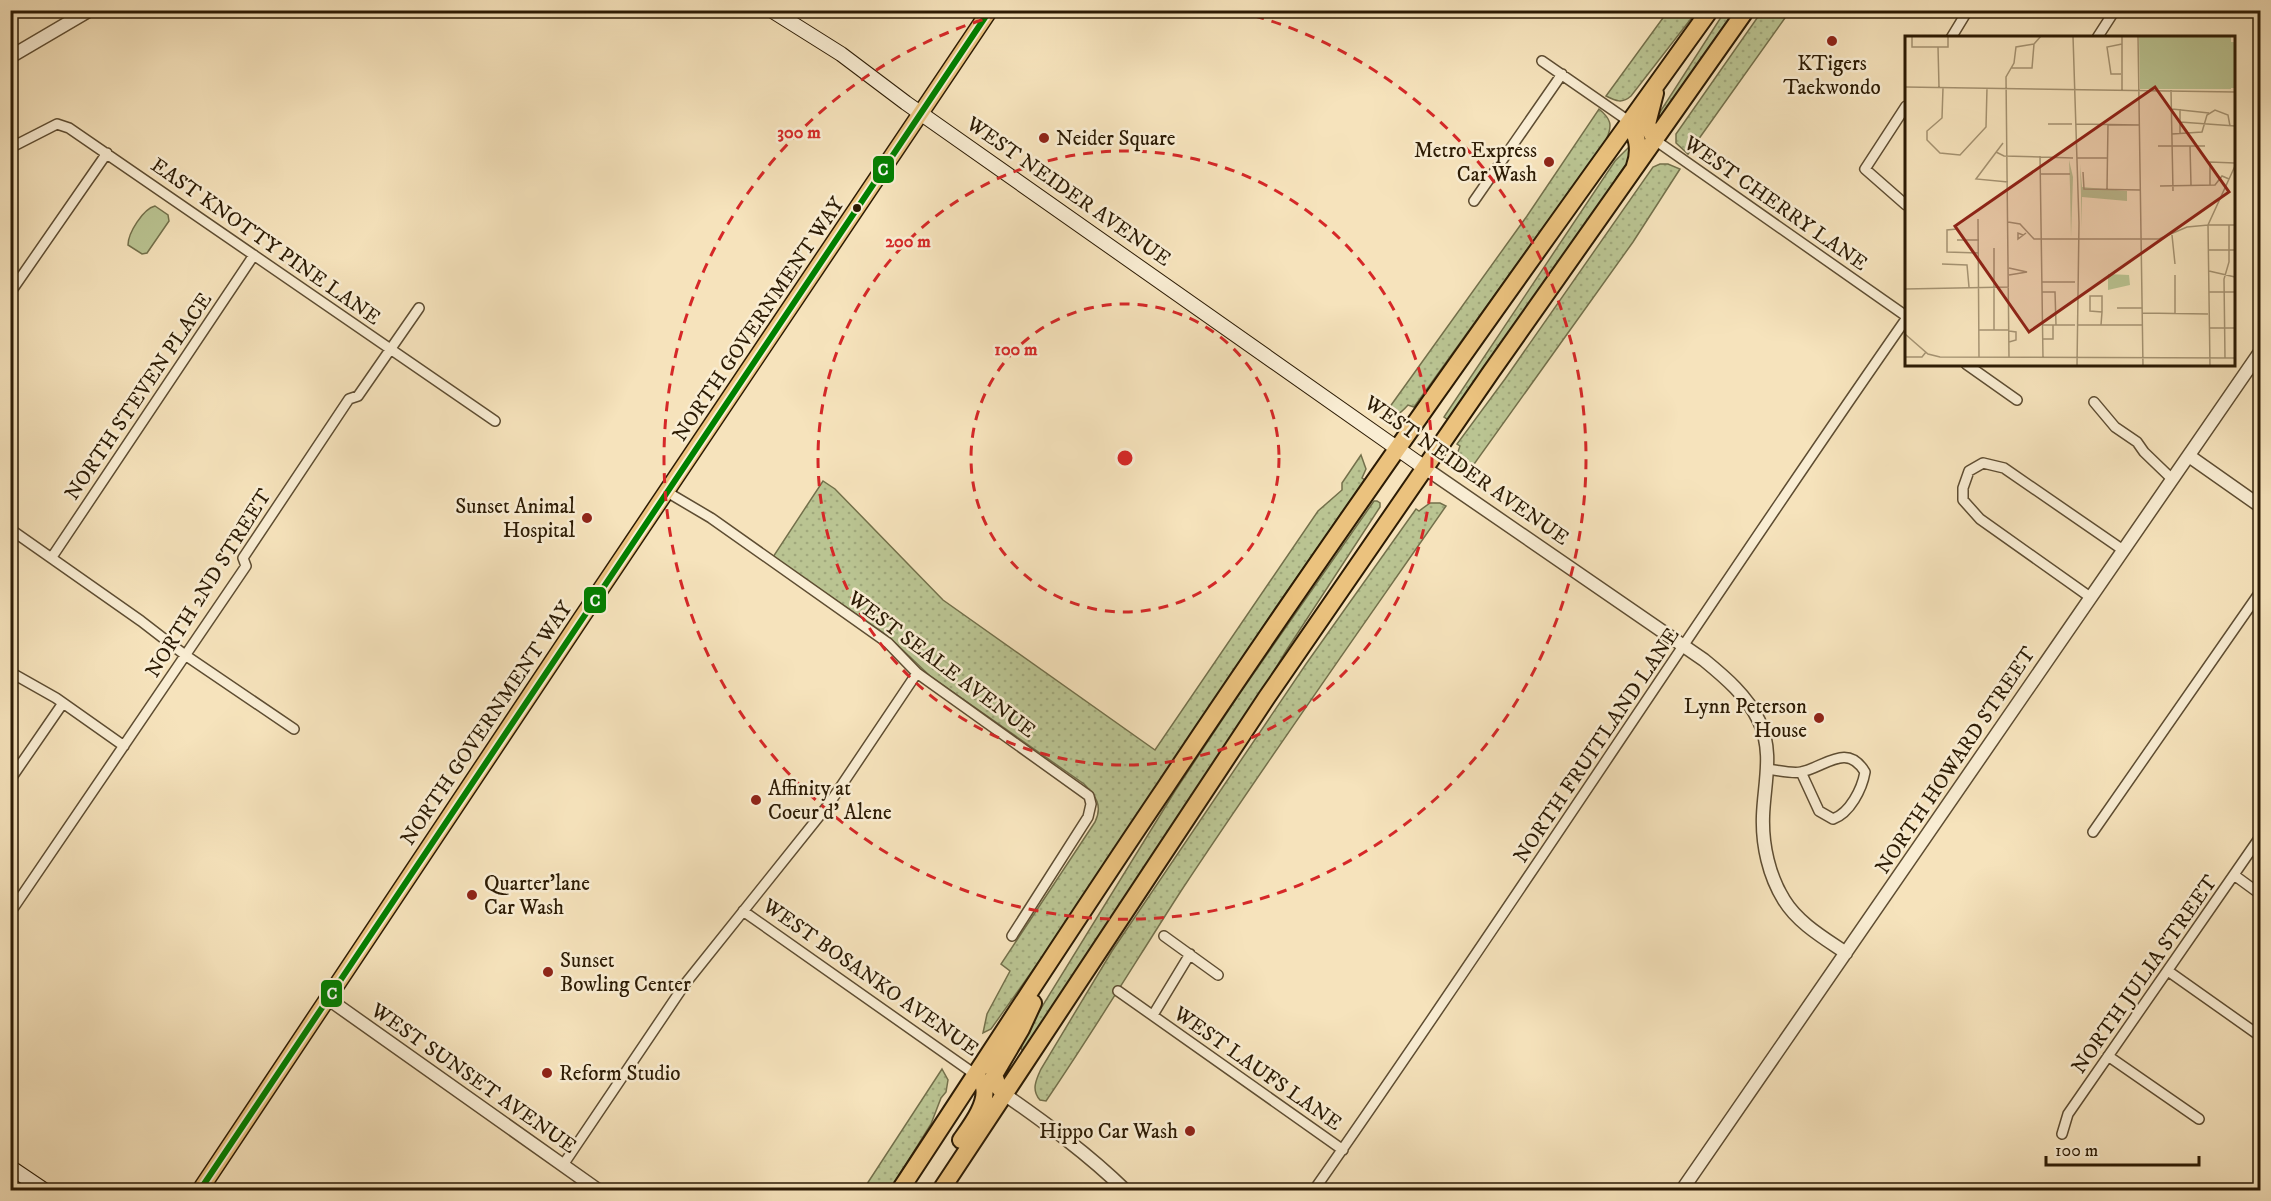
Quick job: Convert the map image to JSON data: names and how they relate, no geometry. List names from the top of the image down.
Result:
{
  "streets": {
    "main road": ["WEST NEIDER AVENUE", "NORTH GOVERNMENT WAY"],
    "street": [
      "WEST CHERRY LANE",
      "EAST KNOTTY PINE LANE",
      "NORTH STEVEN PLACE",
      "NORTH 2ND STREET",
      "WEST SEALE AVENUE",
      "NORTH FRUITLAND LANE",
      "NORTH HOWARD STREET",
      "NORTH JULIA STREET",
      "WEST BOSANKO AVENUE",
      "WEST LAUFS LANE",
      "WEST SUNSET AVENUE"
    ]
  },
  "crossings": [
    ["WEST NEIDER AVENUE", "NORTH GOVERNMENT WAY"],
    ["WEST NEIDER AVENUE", "NORTH FRUITLAND LANE"],
    ["WEST NEIDER AVENUE", "NORTH HOWARD STREET"],
    ["EAST KNOTTY PINE LANE", "NORTH STEVEN PLACE"],
    ["EAST KNOTTY PINE LANE", "NORTH 2ND STREET"],
    ["NORTH GOVERNMENT WAY", "WEST SEALE AVENUE"],
    ["NORTH GOVERNMENT WAY", "WEST SUNSET AVENUE"],
    ["NORTH FRUITLAND LANE", "WEST LAUFS LANE"]
  ],
  "places": [
    "KTigers Taekwondo",
    "Neider Square",
    "Metro Express Car Wash",
    "Sunset Animal Hospital",
    "Lynn Peterson House",
    "Affinity at Coeur d' Alene",
    "Quarter'lane Car Wash",
    "Sunset Bowling Center",
    "Reform Studio",
    "Hippo Car Wash"
  ],
  "lines": ["transit line C"],
  "scale_bar": "100 m",
  "rings": ["300 m", "200 m", "100 m"]
}
